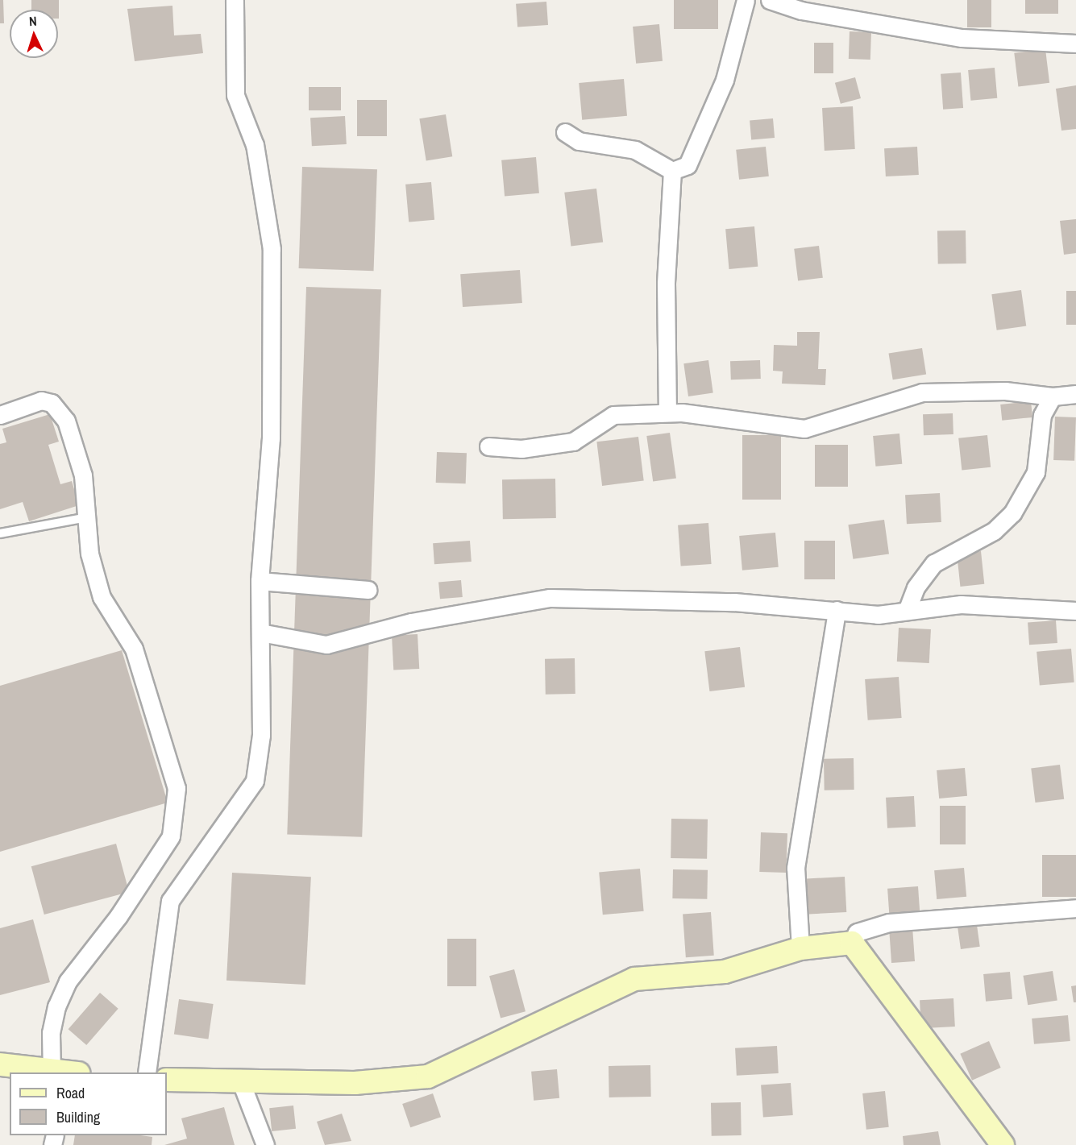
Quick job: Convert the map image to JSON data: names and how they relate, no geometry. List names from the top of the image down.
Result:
{
  "legend": ["Road", "Building"],
  "north": "top"
}
